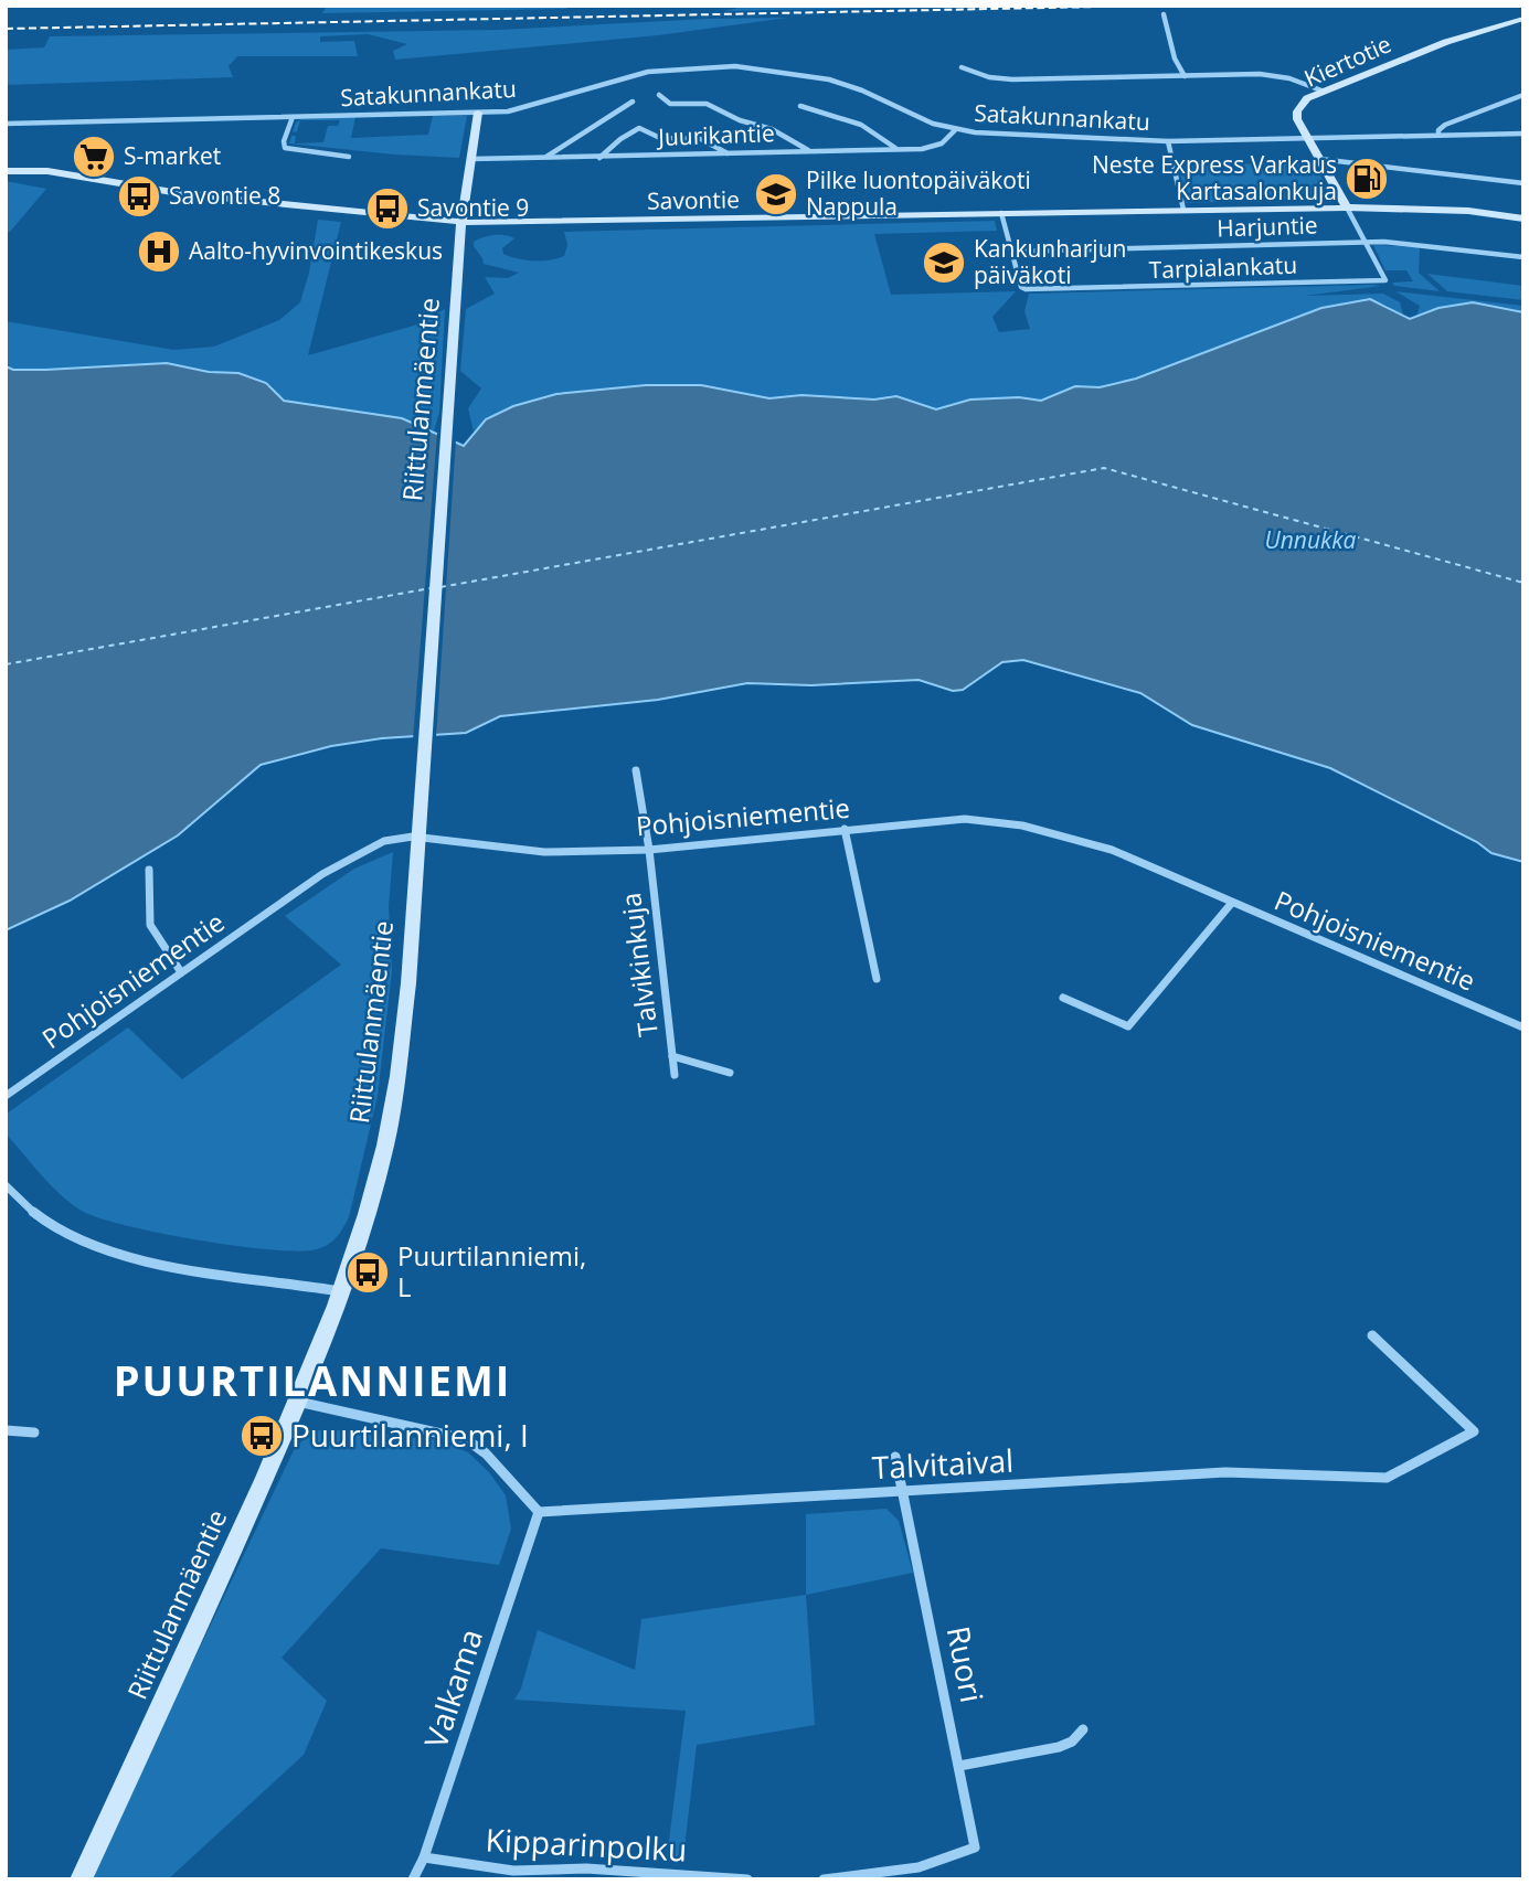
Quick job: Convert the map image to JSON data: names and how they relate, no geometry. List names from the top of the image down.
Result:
{
  "streets": {
    "street": [
      "Kiertotie",
      "Satakunnankatu",
      "Juurikantie",
      "Savontie",
      "Harjuntie",
      "Tarpialankatu",
      "Riittulanmäentie",
      "Pohjoisniementie",
      "Talvikinkuja",
      "Talvitaival",
      "Ruori",
      "Valkama",
      "Kipparinpolku"
    ]
  },
  "crossings": [
    ["Kiertotie", "Satakunnankatu"],
    ["Kiertotie", "Savontie"],
    ["Satakunnankatu", "Juurikantie"],
    ["Satakunnankatu", "Riittulanmäentie"],
    ["Juurikantie", "Riittulanmäentie"],
    ["Savontie", "Riittulanmäentie"],
    ["Harjuntie", "Tarpialankatu"],
    ["Pohjoisniementie", "Talvikinkuja"],
    ["Talvitaival", "Ruori"],
    ["Talvitaival", "Valkama"],
    ["Valkama", "Kipparinpolku"]
  ],
  "districts": ["PUURTILANNIEMI"],
  "water": ["Unnukka"],
  "places": {
    "supermarket": ["S-market"],
    "fuel station": ["Neste Express Varkaus Kartasalonkuja"],
    "school or university": ["Pilke luontopäiväkoti Nappula", "Kankunharjun päiväkoti"],
    "bus stop": [
      "Savontie 8",
      "Savontie 9",
      "Puurtilanniemi, L",
      "Puurtilanniemi, I"
    ],
    "hospital": ["Aalto-hyvinvointikeskus"]
  }
}
